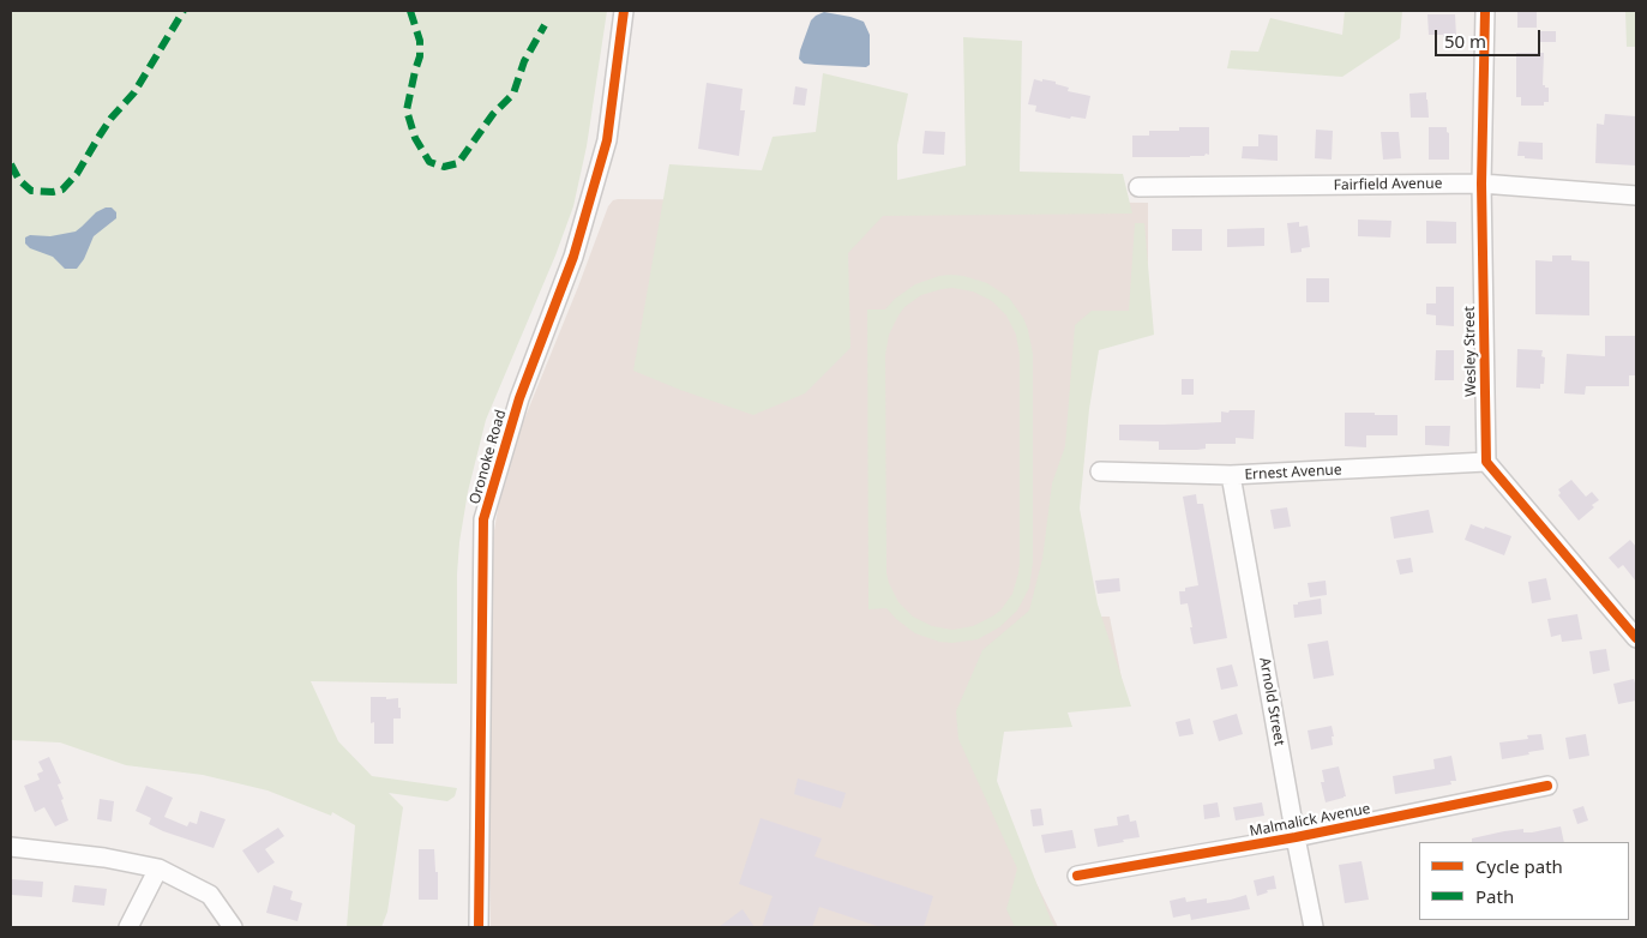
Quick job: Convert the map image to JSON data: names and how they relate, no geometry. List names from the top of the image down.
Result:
{
  "streets": {
    "street": [
      "Fairfield Avenue",
      "Wesley Street",
      "Oronoke Road",
      "Ernest Avenue",
      "Arnold Street",
      "Malmalick Avenue"
    ]
  },
  "crossings": [
    ["Fairfield Avenue", "Wesley Street"],
    ["Wesley Street", "Ernest Avenue"],
    ["Ernest Avenue", "Arnold Street"],
    ["Arnold Street", "Malmalick Avenue"]
  ],
  "legend": ["Cycle path", "Path"],
  "scale_bar": "50 m"
}
